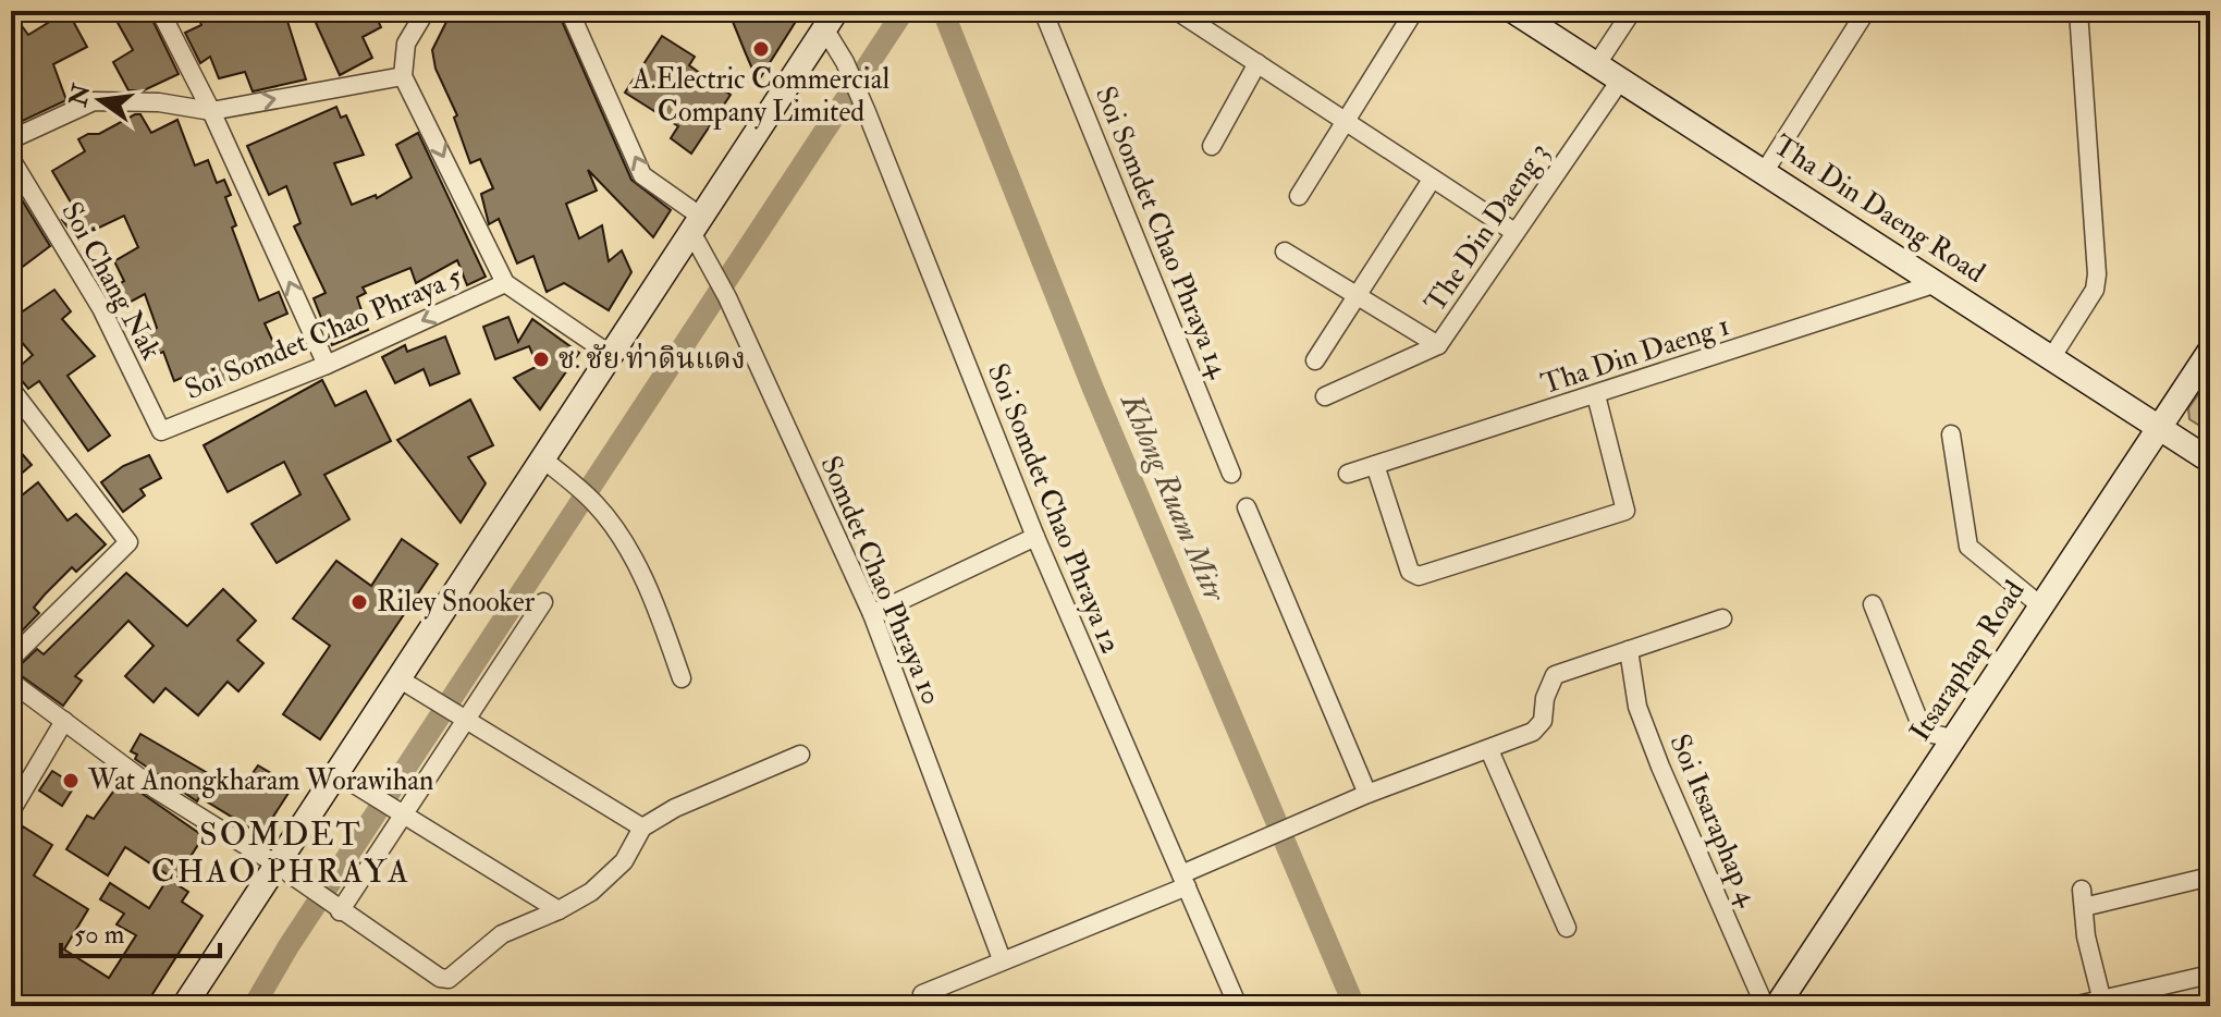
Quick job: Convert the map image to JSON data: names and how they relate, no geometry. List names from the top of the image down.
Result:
{
  "streets": {
    "main road": ["Tha Din Daeng Road", "Itsaraphap Road"],
    "street": [
      "The Din Daeng 3",
      "Soi Somdet Chao Phraya 14",
      "Soi Chang Nak",
      "Soi Somdet Chao Phraya 5",
      "Tha Din Daeng 1",
      "Soi Somdet Chao Phraya 12",
      "Somdet Chao Phraya 10",
      "Soi Itsaraphap 4"
    ]
  },
  "crossings": [
    ["Tha Din Daeng Road", "The Din Daeng 3"],
    ["Tha Din Daeng Road", "Tha Din Daeng 1"],
    ["Tha Din Daeng Road", "Itsaraphap Road"],
    ["Soi Chang Nak", "Soi Somdet Chao Phraya 5"]
  ],
  "districts": ["SOMDET CHAO PHRAYA"],
  "water": ["Khlong Ruam Mitr"],
  "places": [
    "A.Electric Commercial Company Limited",
    "ช. ชัย ท่าดินแดง",
    "Riley Snooker",
    "Wat Anongkharam Worawihan"
  ],
  "scale_bar": "50 m",
  "north": "left"
}
